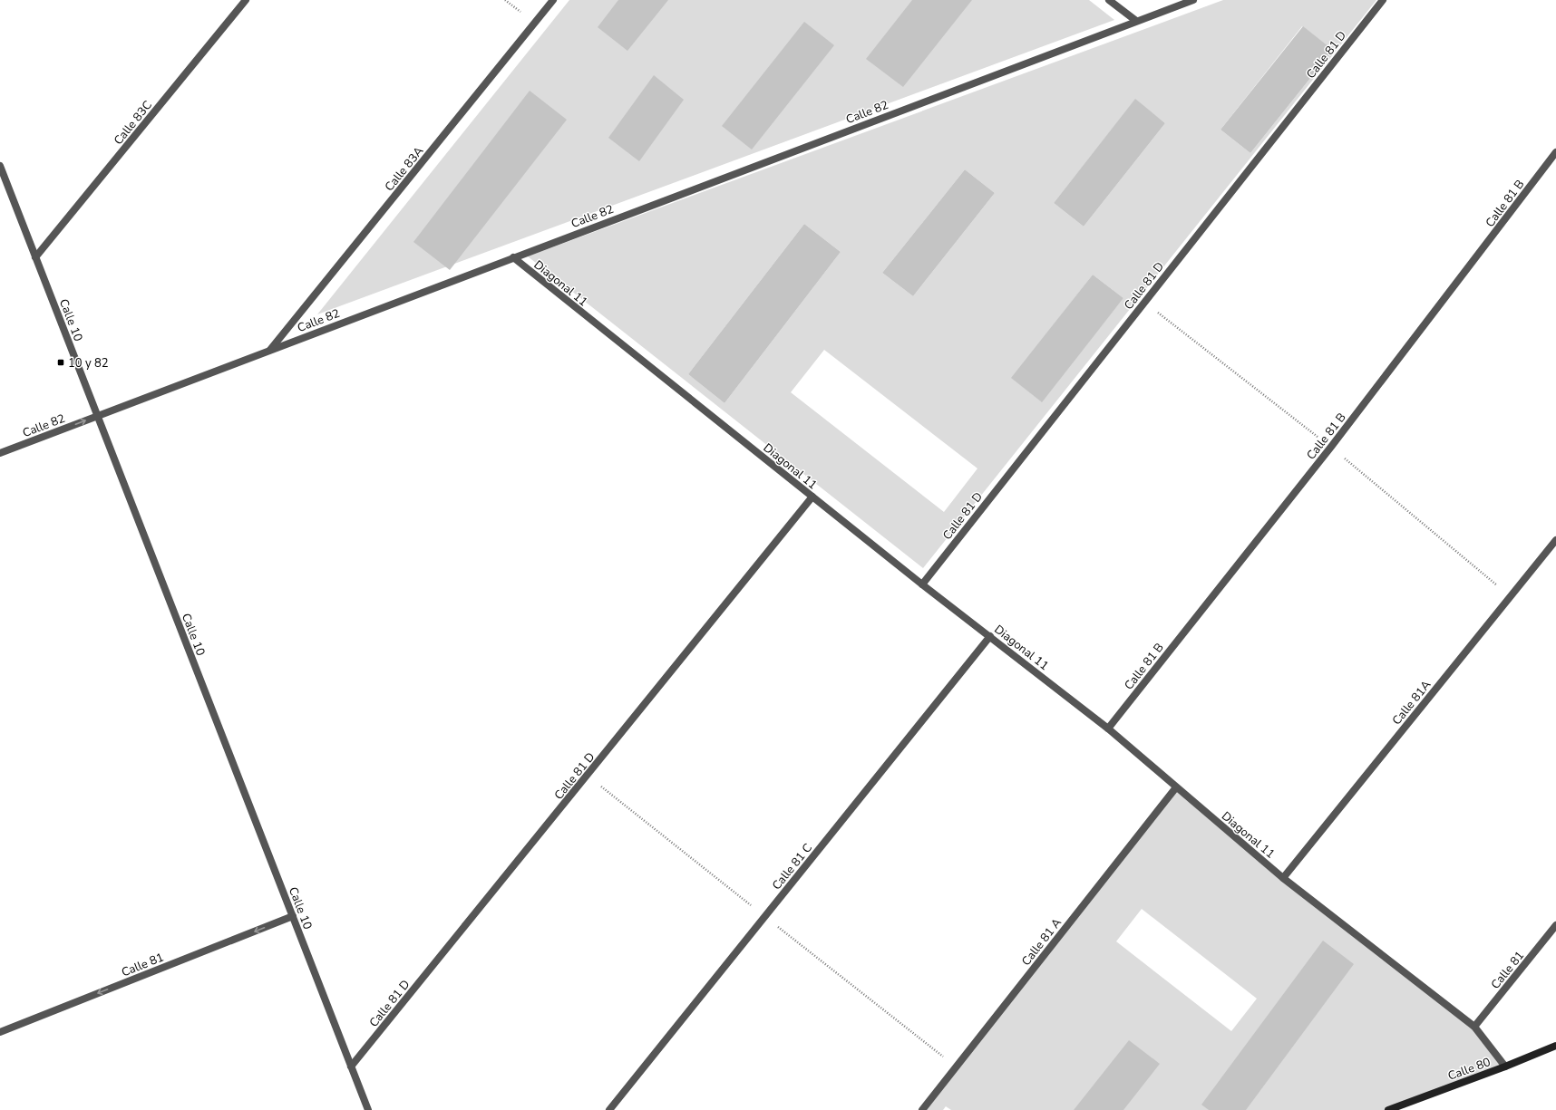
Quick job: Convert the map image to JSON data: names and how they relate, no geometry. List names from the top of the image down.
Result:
{
  "streets": {
    "street": [
      "Calle 81 D",
      "Calle 82",
      "Calle 83C",
      "Calle 83A",
      "Calle 81 B",
      "Diagonal 11",
      "Calle 10",
      "Calle 81A",
      "Calle 81 C",
      "Calle 81 A",
      "Calle 81",
      "Calle 80"
    ]
  },
  "crossings": [
    ["Calle 81 D", "Diagonal 11"],
    ["Calle 81 D", "Calle 10"],
    ["Calle 82", "Calle 83A"],
    ["Calle 82", "Diagonal 11"],
    ["Calle 82", "Calle 10"],
    ["Calle 83C", "Calle 10"],
    ["Calle 81 B", "Diagonal 11"],
    ["Diagonal 11", "Calle 81A"],
    ["Diagonal 11", "Calle 81 C"],
    ["Diagonal 11", "Calle 81 A"],
    ["Diagonal 11", "Calle 81"],
    ["Diagonal 11", "Calle 80"],
    ["Calle 10", "Calle 81"]
  ],
  "one_way": ["Calle 81"],
  "places": {
    "transit": ["10 y 82"]
  }
}
